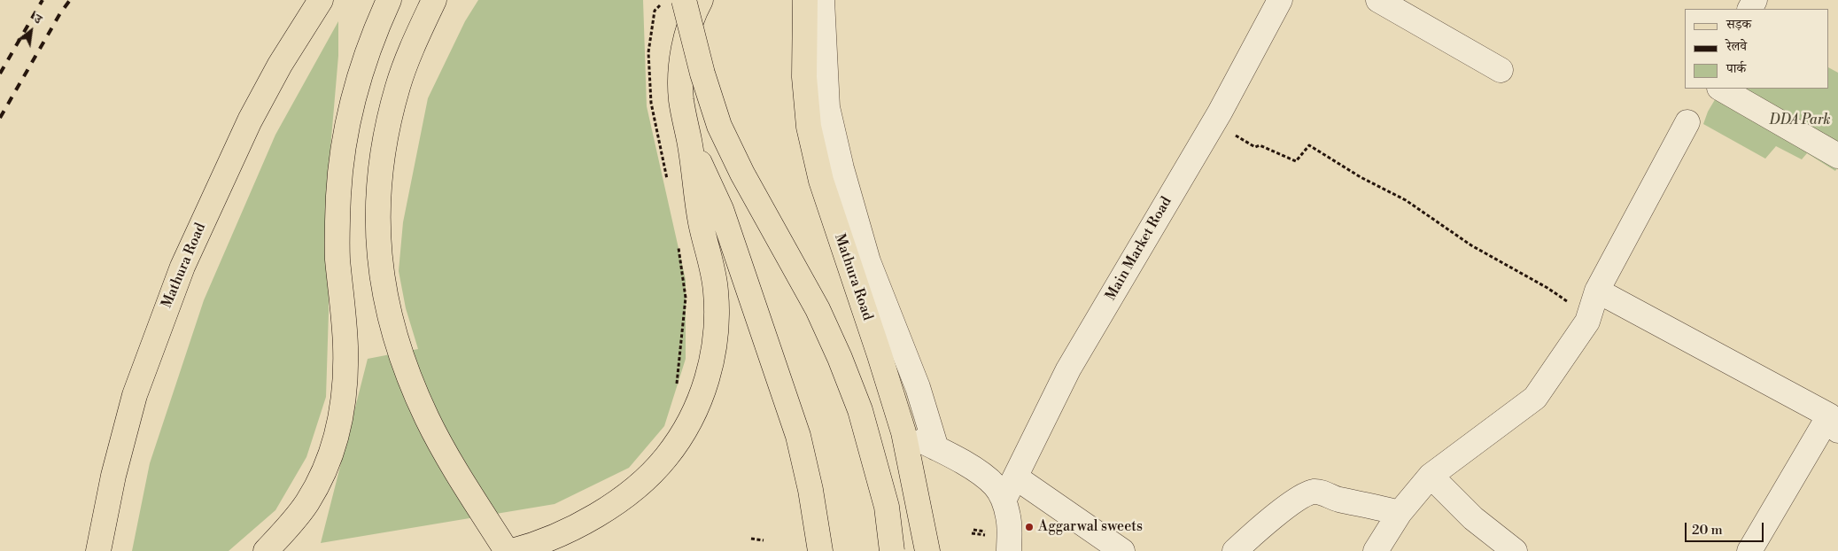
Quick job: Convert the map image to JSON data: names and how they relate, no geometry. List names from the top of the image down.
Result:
{
  "streets": {
    "main road": ["Mathura Road"],
    "street": ["Main Market Road"]
  },
  "parks": ["DDA Park"],
  "places": ["Aggarwal sweets"],
  "legend": ["सड़क", "रेलवे", "पार्क"],
  "scale_bar": "20 m",
  "north": "top right"
}
